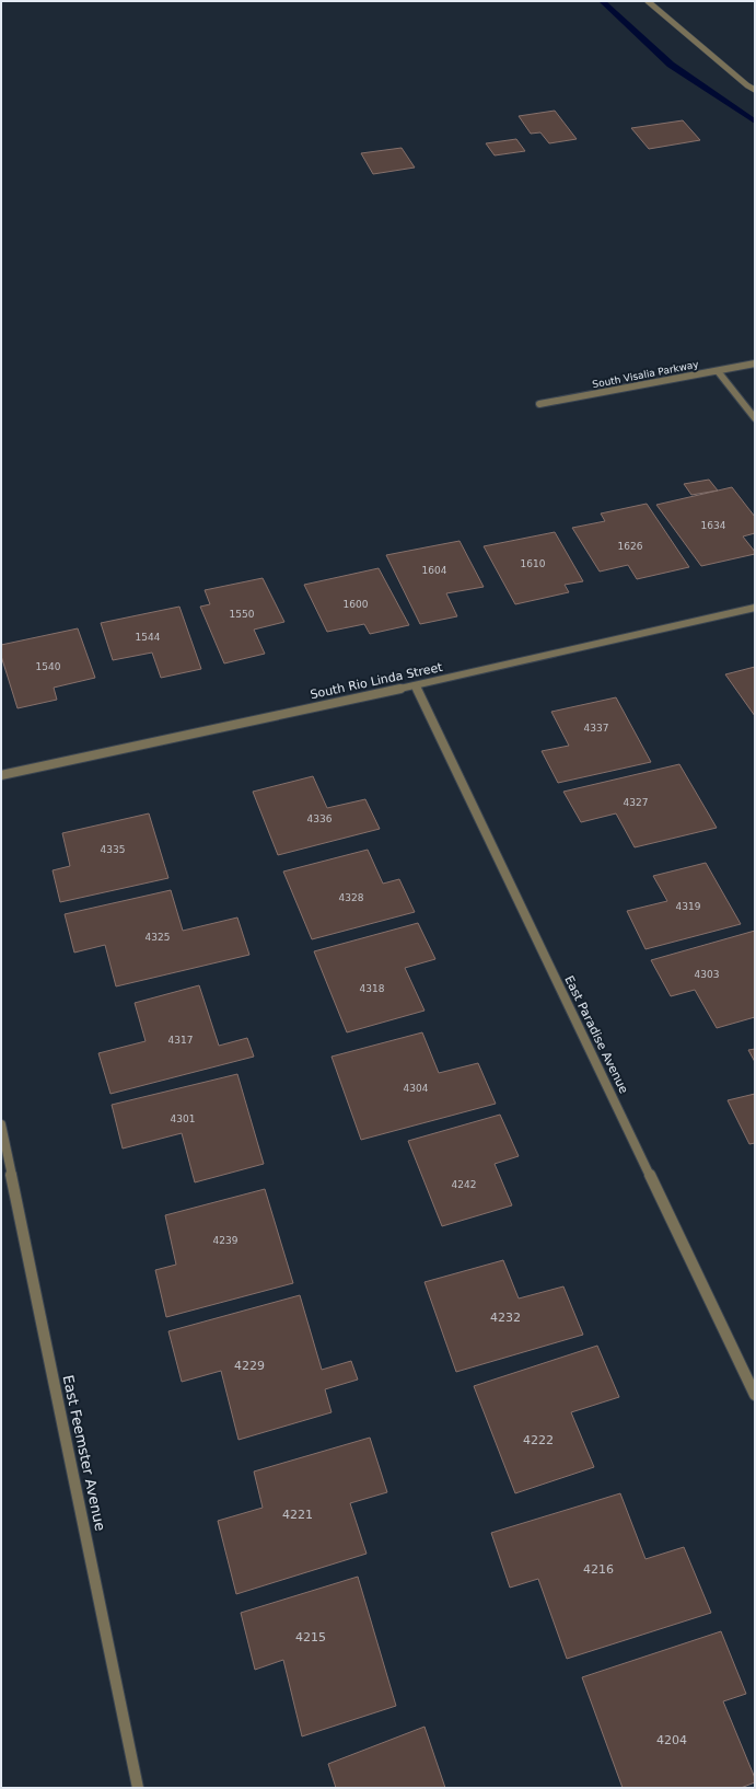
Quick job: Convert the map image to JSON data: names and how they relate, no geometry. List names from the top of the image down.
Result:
{
  "streets": {
    "street": [
      "South Visalia Parkway",
      "South Rio Linda Street",
      "East Paradise Avenue",
      "East Feemster Avenue"
    ]
  },
  "crossings": [
    ["South Rio Linda Street", "East Paradise Avenue"]
  ],
  "house_numbers": [
    "1634",
    "1626",
    "1610",
    "1604",
    "1600",
    "1550",
    "1544",
    "1540",
    "4337",
    "4327",
    "4336",
    "4335",
    "4328",
    "4319",
    "4325",
    "4303",
    "4318",
    "4317",
    "4304",
    "4301",
    "4242",
    "4239",
    "4232",
    "4229",
    "4222",
    "4221",
    "4216",
    "4215",
    "4204"
  ]
}
